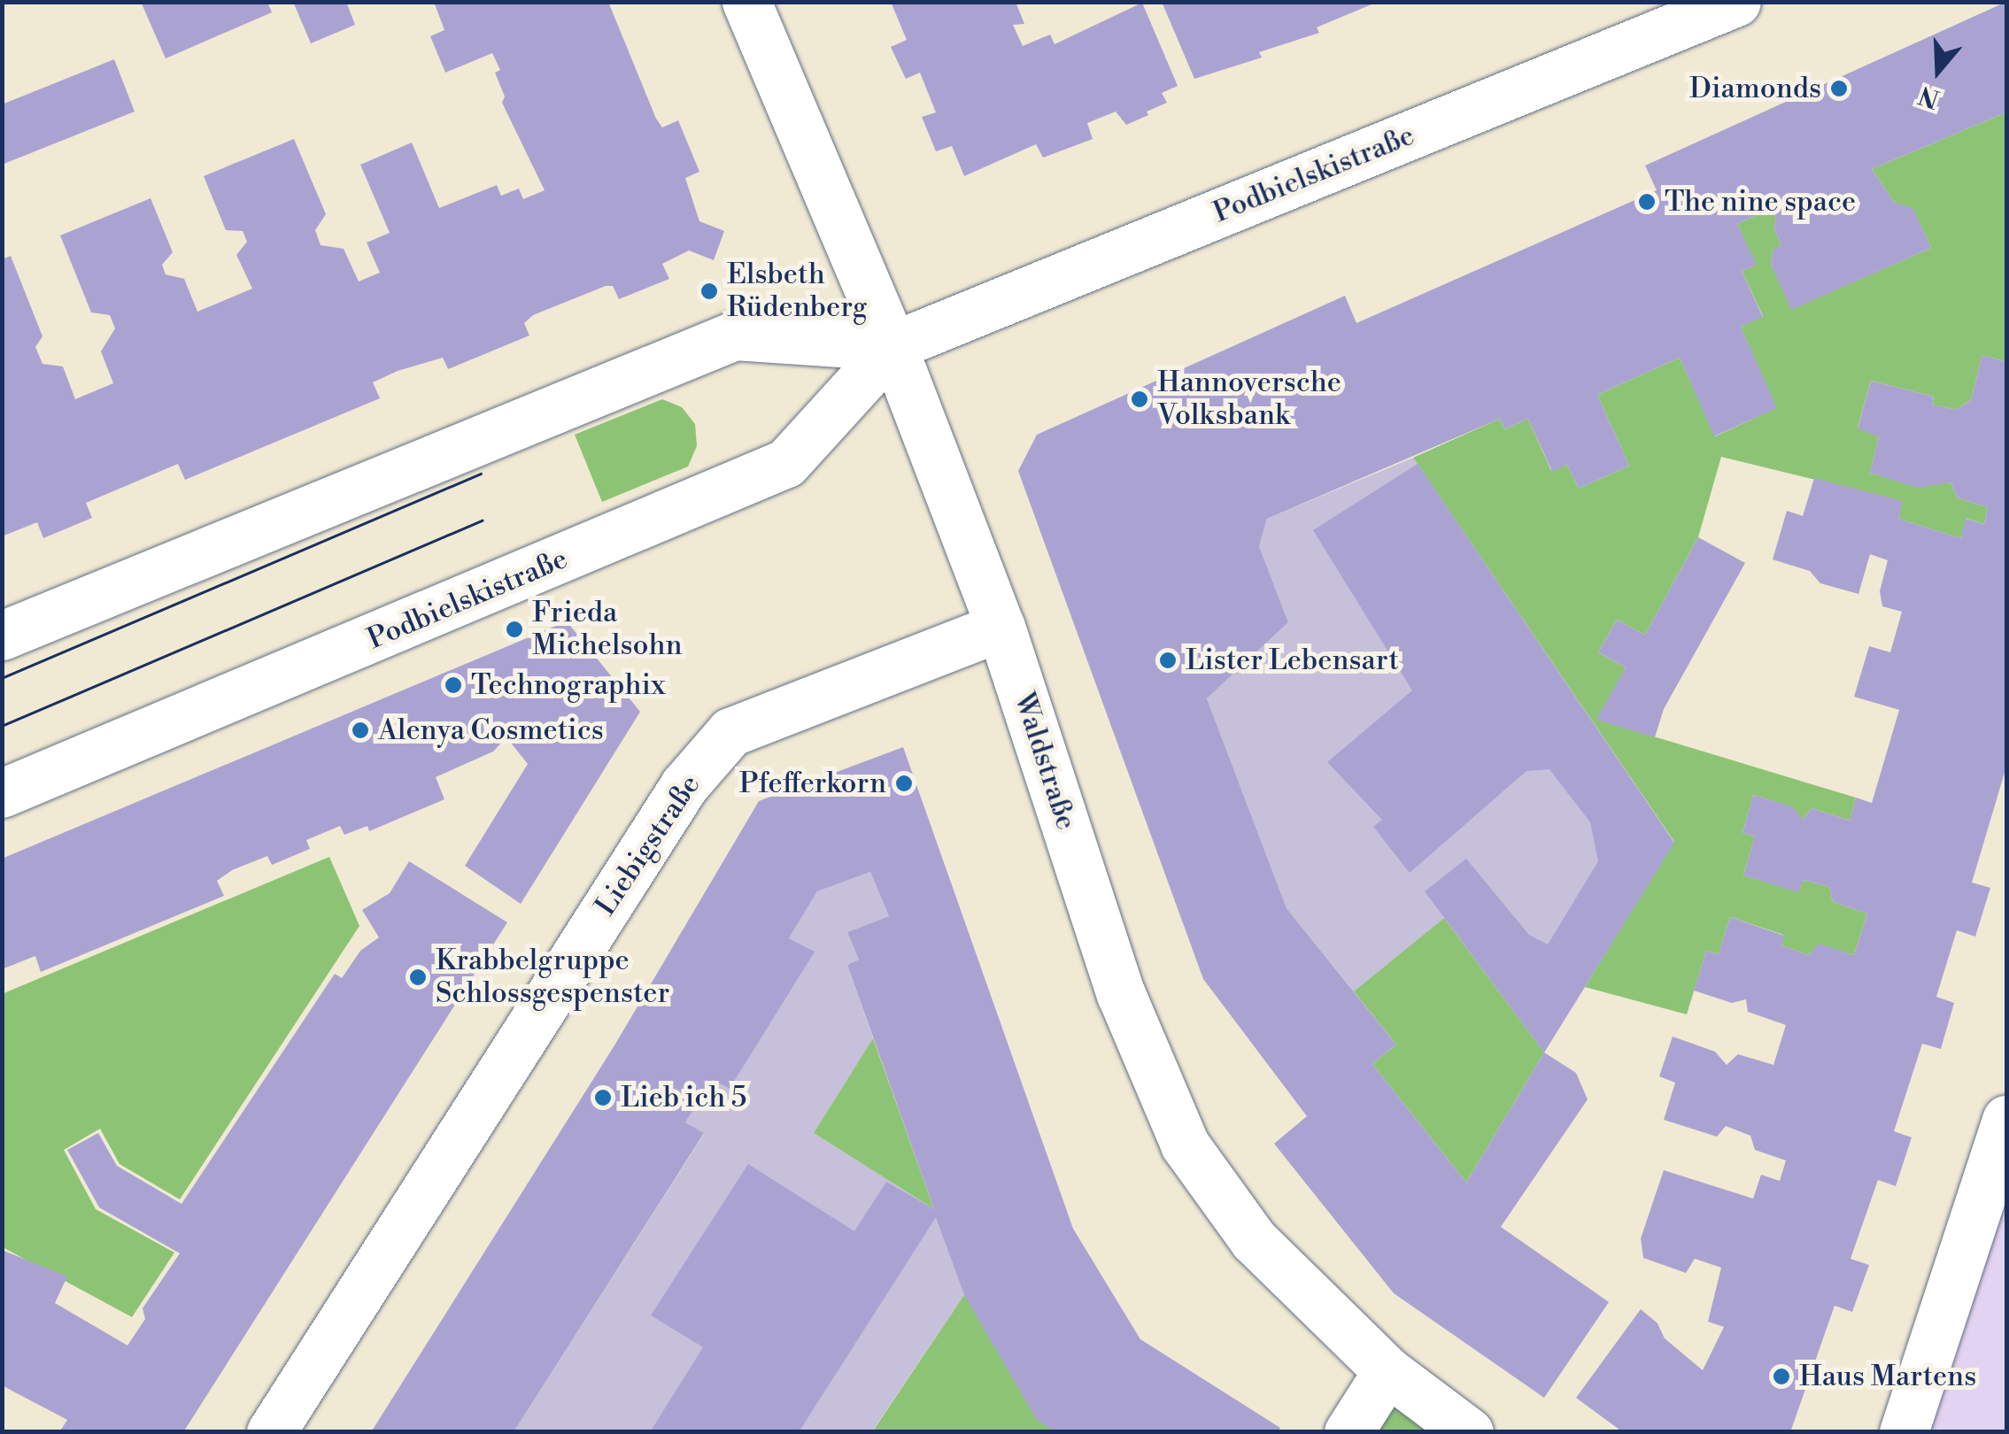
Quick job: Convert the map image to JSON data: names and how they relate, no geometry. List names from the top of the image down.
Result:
{
  "streets": {
    "street": ["Podbielskistraße", "Waldstraße", "Liebigstraße"]
  },
  "crossings": [
    ["Podbielskistraße", "Waldstraße"],
    ["Waldstraße", "Liebigstraße"]
  ],
  "places": [
    "Diamonds",
    "The nine space",
    "Elsbeth Rüdenberg",
    "Hannoversche Volksbank",
    "Frieda Michelsohn",
    "Lister Lebensart",
    "Technographix",
    "Alenya Cosmetics",
    "Pfefferkorn",
    "Krabbelgruppe Schlossgespenster",
    "Lieb ich 5",
    "Haus Martens"
  ],
  "north": "bottom"
}
